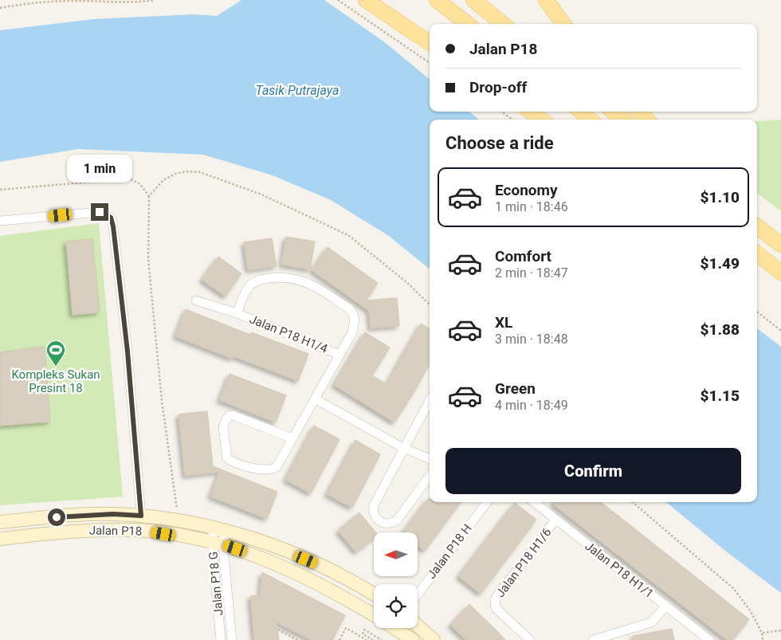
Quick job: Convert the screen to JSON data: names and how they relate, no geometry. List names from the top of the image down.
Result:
{
  "streets": {
    "street": [
      "Jalan P18 H1/4",
      "Jalan P18",
      "Jalan P18 H",
      "Jalan P18 H1/6",
      "Jalan P18 H1/1",
      "Jalan P18 G"
    ]
  },
  "crossings": [
    ["Jalan P18", "Jalan P18 G"],
    ["Jalan P18 H1/6", "Jalan P18 H1/1"]
  ],
  "water": ["Tasik Putrajaya"],
  "places": {
    "sports": ["Kompleks Sukan Presint 18"]
  },
  "north": "left",
  "page": {
    "banner": ["Jalan P18", "Drop-off"],
    "heading": "Choose a ride",
    "bubble": "1 min",
    "list": [
      {
        "name": "Economy",
        "note": "1 min · 18:46",
        "value": "$1.10"
      },
      {
        "name": "Comfort",
        "note": "2 min · 18:47",
        "value": "$1.49"
      },
      {
        "name": "XL",
        "note": "3 min · 18:48",
        "value": "$1.88"
      },
      {
        "name": "Green",
        "note": "4 min · 18:49",
        "value": "$1.15"
      }
    ],
    "buttons": "Confirm"
  }
}
